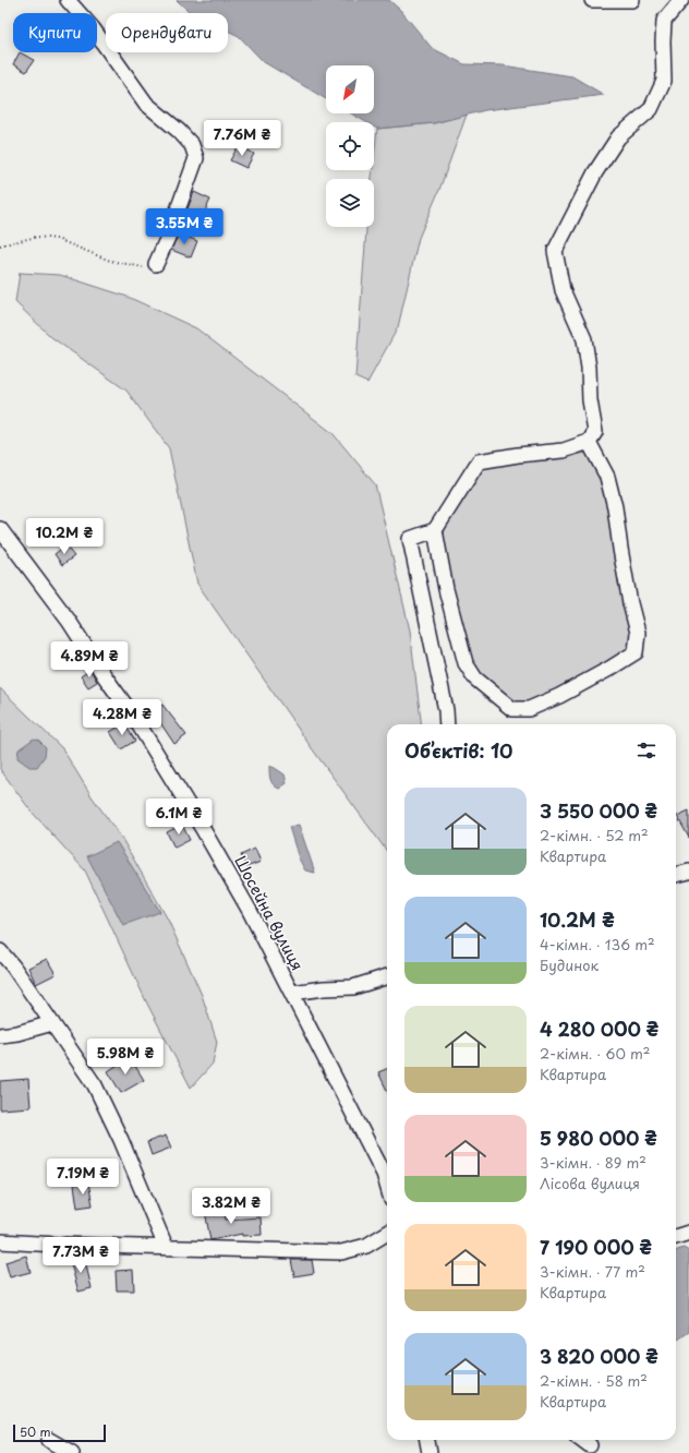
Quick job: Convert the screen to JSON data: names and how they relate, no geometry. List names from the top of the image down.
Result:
{
  "streets": {
    "street": ["Шосейна вулиця"]
  },
  "scale_bar": "50 m",
  "north": "bottom left",
  "page": {
    "chip": ["Купити", "Орендувати"],
    "price": [
      "7.76M ₴",
      "3.55M ₴",
      "10.2M ₴",
      "4.89M ₴",
      "4.28M ₴",
      "6.1M ₴",
      "5.98M ₴",
      "7.19M ₴",
      "3.82M ₴",
      "7.73M ₴"
    ],
    "heading": "Об’єктів: 10",
    "list": [
      {
        "name": "3 550 000 ₴",
        "note": "2-кімн. · 52 m² · Квартира"
      },
      {
        "name": "10.2M ₴",
        "note": "4-кімн. · 136 m² · Будинок"
      },
      {
        "name": "4 280 000 ₴",
        "note": "2-кімн. · 60 m² · Квартира"
      },
      {
        "name": "5 980 000 ₴",
        "note": "3-кімн. · 89 m² · Лісова вулиця"
      },
      {
        "name": "7 190 000 ₴",
        "note": "3-кімн. · 77 m² · Квартира"
      },
      {
        "name": "3 820 000 ₴",
        "note": "2-кімн. · 58 m² · Квартира"
      }
    ],
    "scale": "50 m"
  }
}
